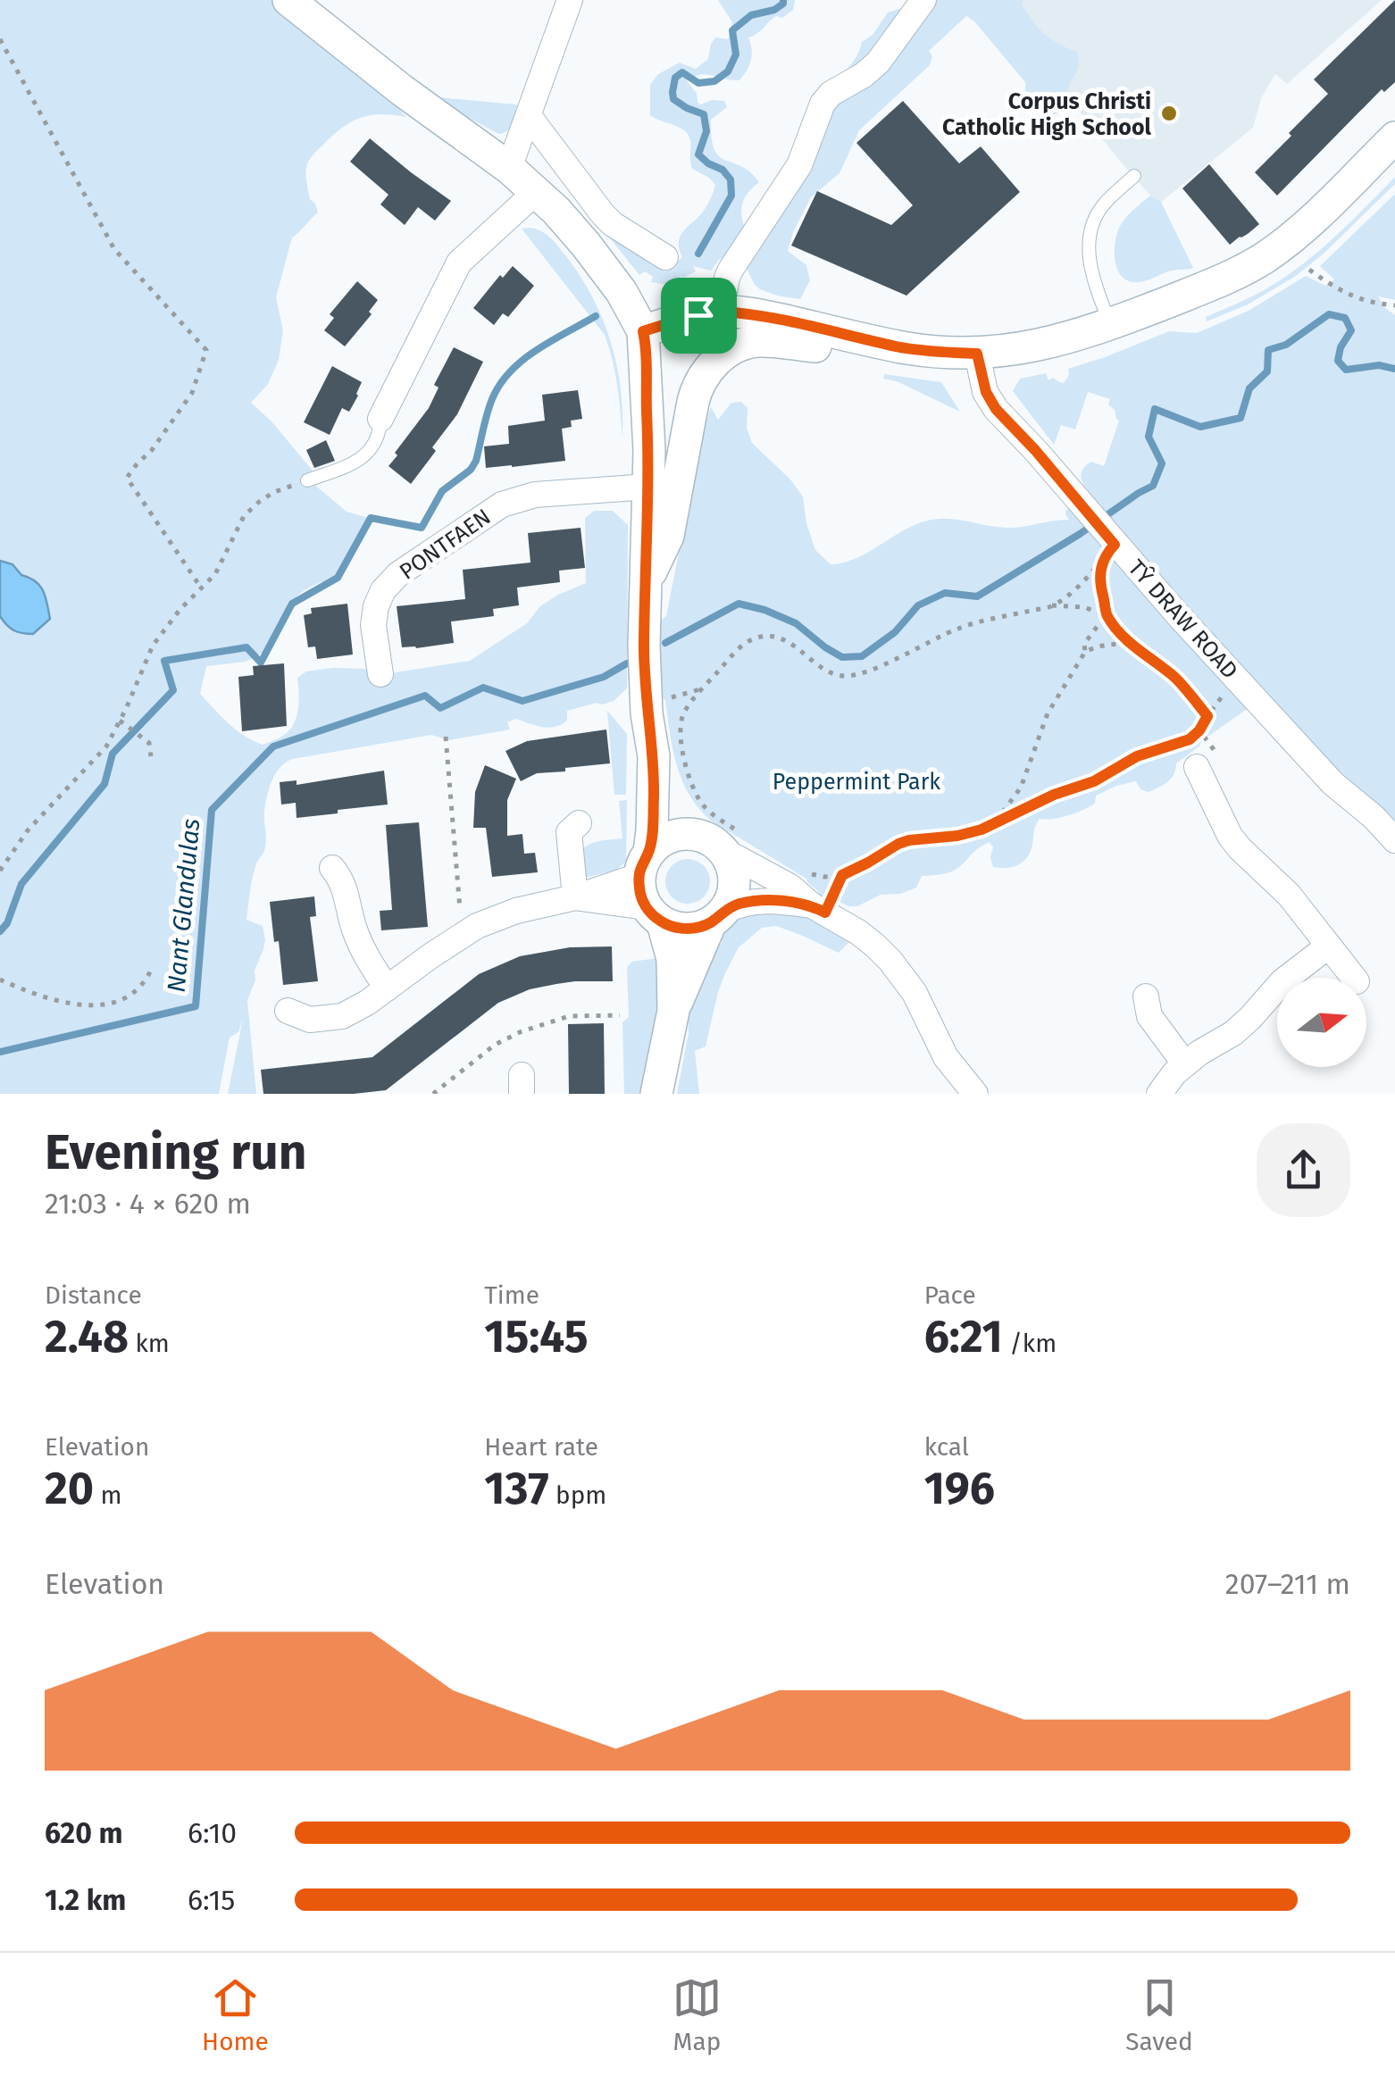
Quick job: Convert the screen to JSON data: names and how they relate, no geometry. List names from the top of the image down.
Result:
{
  "streets": {
    "street": ["PONTFAEN", "TŶ DRAW ROAD"]
  },
  "water": ["Nant Glandulas"],
  "parks": ["Peppermint Park"],
  "places": ["Corpus Christi Catholic High School"],
  "north": "right",
  "page": {
    "heading": ["Evening run", "21:03 · 4 × 620 m"],
    "stats": [
      ["Distance", "2.48 km"],
      ["Time", "15:45"],
      ["Pace", "6:21 /km"],
      ["Elevation", "20 m"],
      ["Heart rate", "137 bpm"],
      ["kcal", "196"]
    ],
    "chart": ["Elevation", "207–211 m"],
    "list": [
      {
        "name": "620 m",
        "note": "6:10"
      },
      {
        "name": "1.2 km",
        "note": "6:15"
      }
    ],
    "tabs": ["Home", "Map", "Saved"]
  }
}
